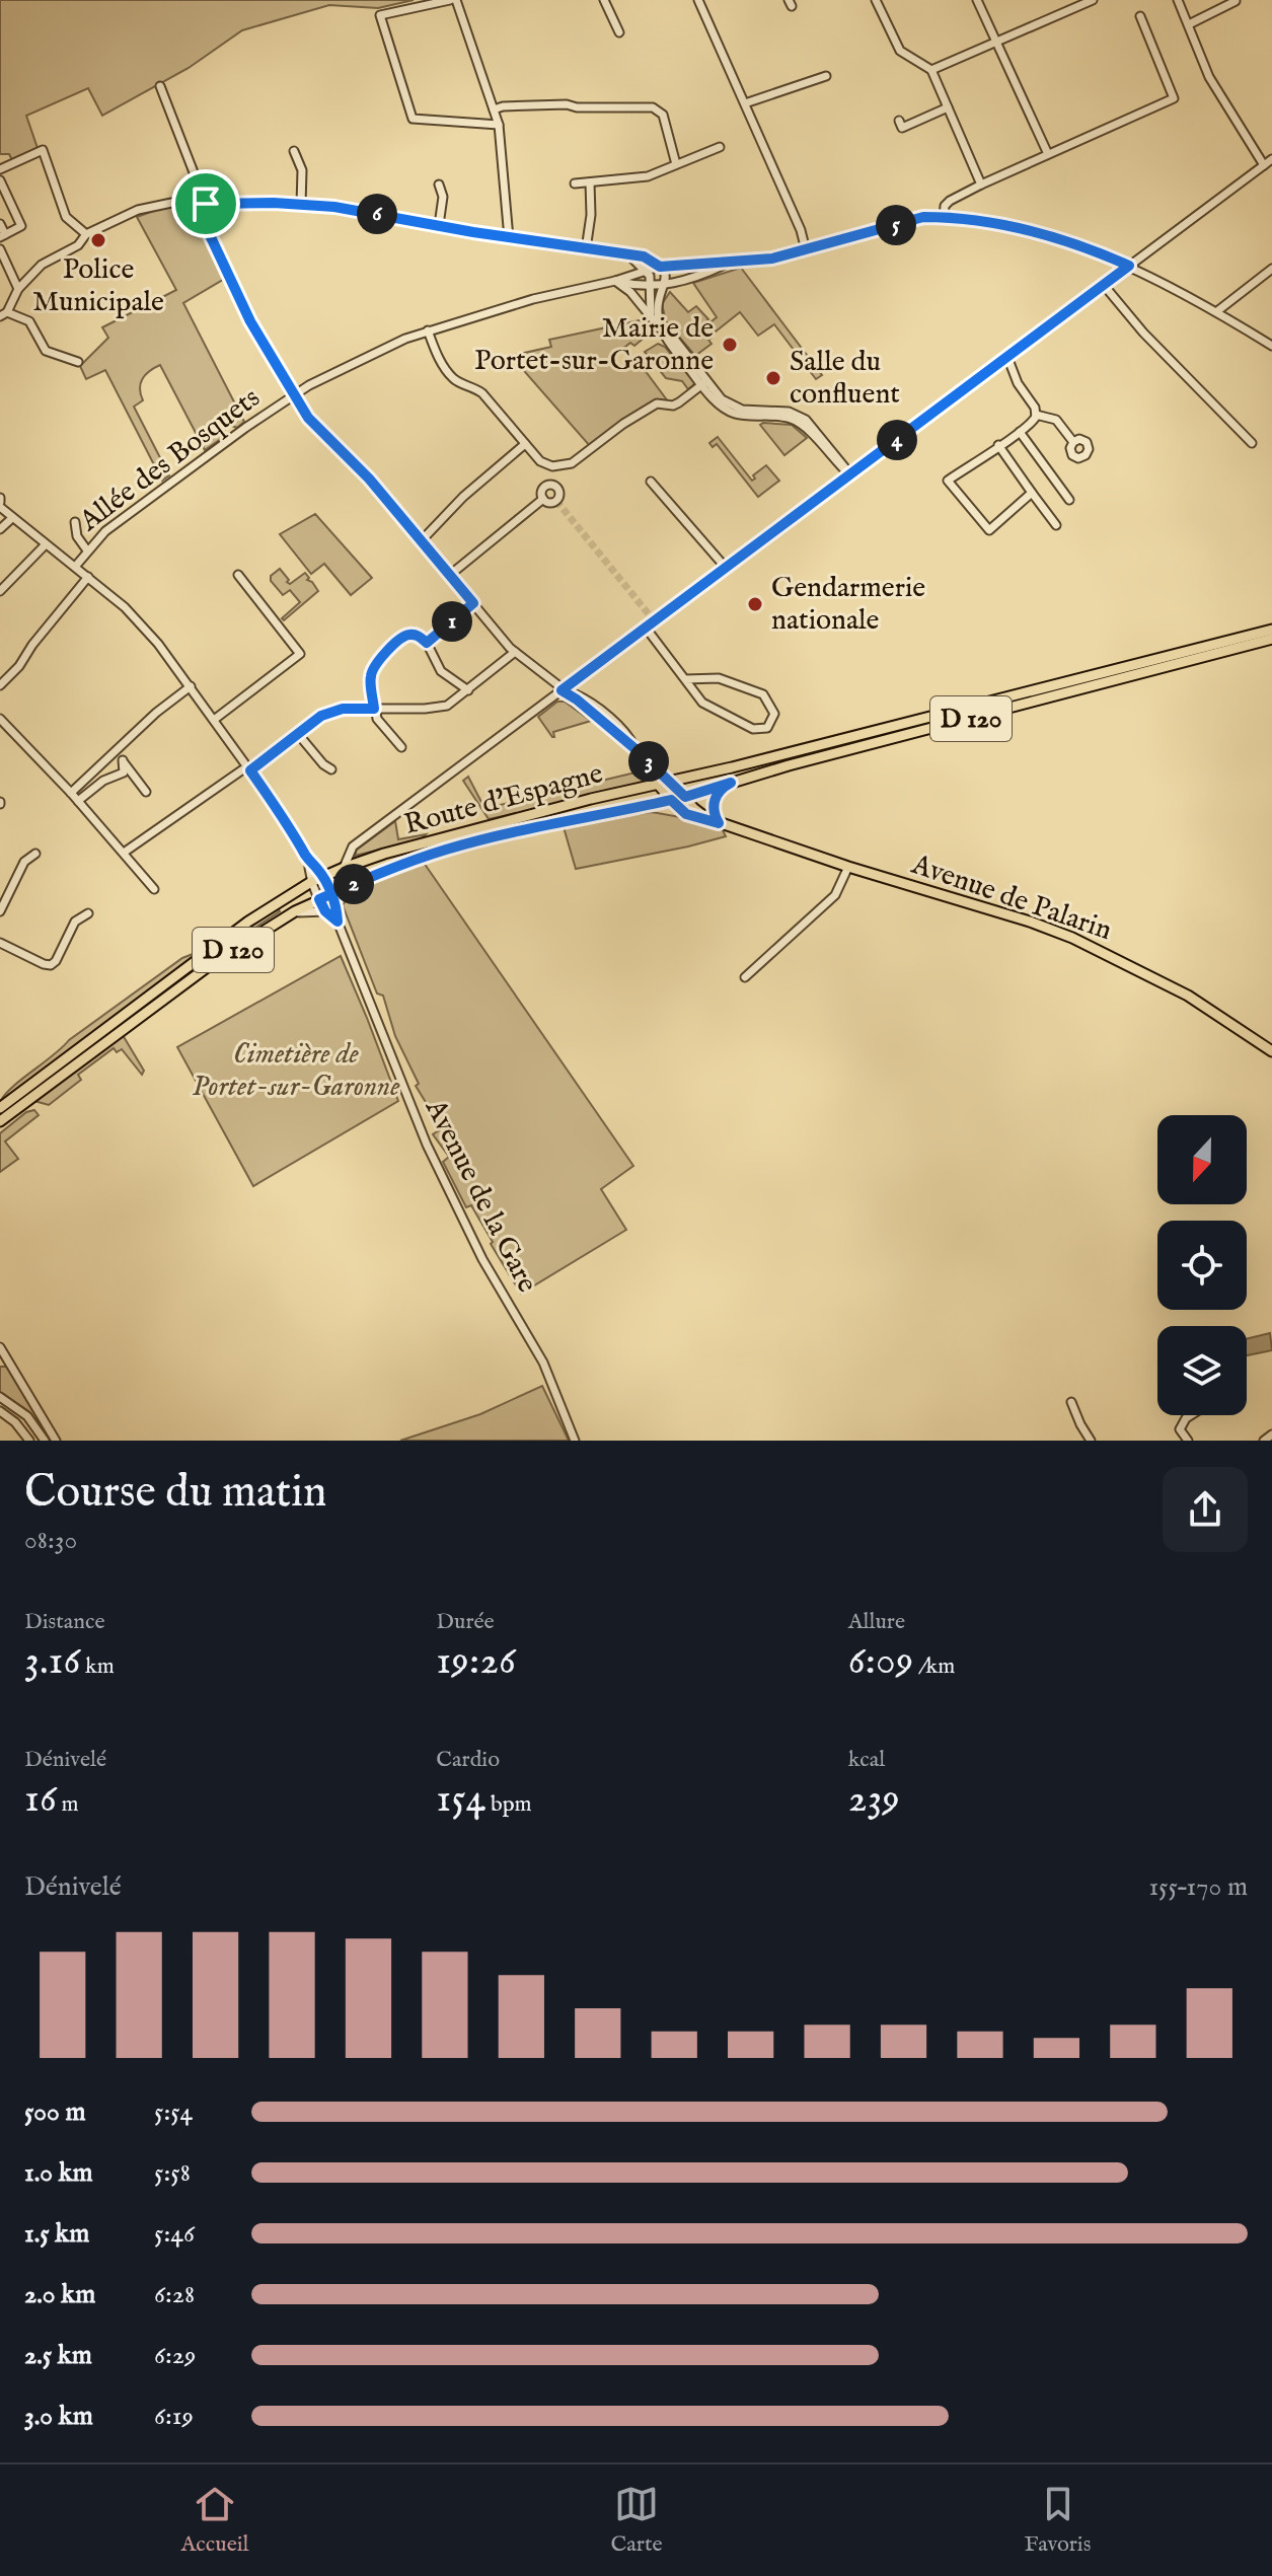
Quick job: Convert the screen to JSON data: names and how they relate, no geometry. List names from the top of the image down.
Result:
{
  "streets": {
    "main road": ["D 120", "Route d'Espagne", "Avenue de Palarin"],
    "street": ["Allée des Bosquets", "Avenue de la Gare"]
  },
  "crossings": [
    ["Route d'Espagne", "Avenue de Palarin"],
    ["Route d'Espagne", "Avenue de la Gare"]
  ],
  "parks": ["Cimetière de Portet-sur-Garonne"],
  "places": [
    "Police Municipale",
    "Mairie de Portet-sur-Garonne",
    "Salle du confluent",
    "Gendarmerie nationale"
  ],
  "north": "bottom",
  "page": {
    "pins": [
      "6",
      "5",
      "4",
      "1",
      "3",
      "2"
    ],
    "heading": ["Course du matin", "08:30"],
    "stats": [
      ["Distance", "3.16 km"],
      ["Durée", "19:26"],
      ["Allure", "6:09 /km"],
      ["Dénivelé", "16 m"],
      ["Cardio", "154 bpm"],
      ["kcal", "239"]
    ],
    "chart": ["Dénivelé", "155–170 m"],
    "list": [
      {
        "name": "500 m",
        "note": "5:54"
      },
      {
        "name": "1.0 km",
        "note": "5:58"
      },
      {
        "name": "1.5 km",
        "note": "5:46"
      },
      {
        "name": "2.0 km",
        "note": "6:28"
      },
      {
        "name": "2.5 km",
        "note": "6:29"
      },
      {
        "name": "3.0 km",
        "note": "6:19"
      }
    ],
    "tabs": ["Accueil", "Carte", "Favoris"]
  }
}
